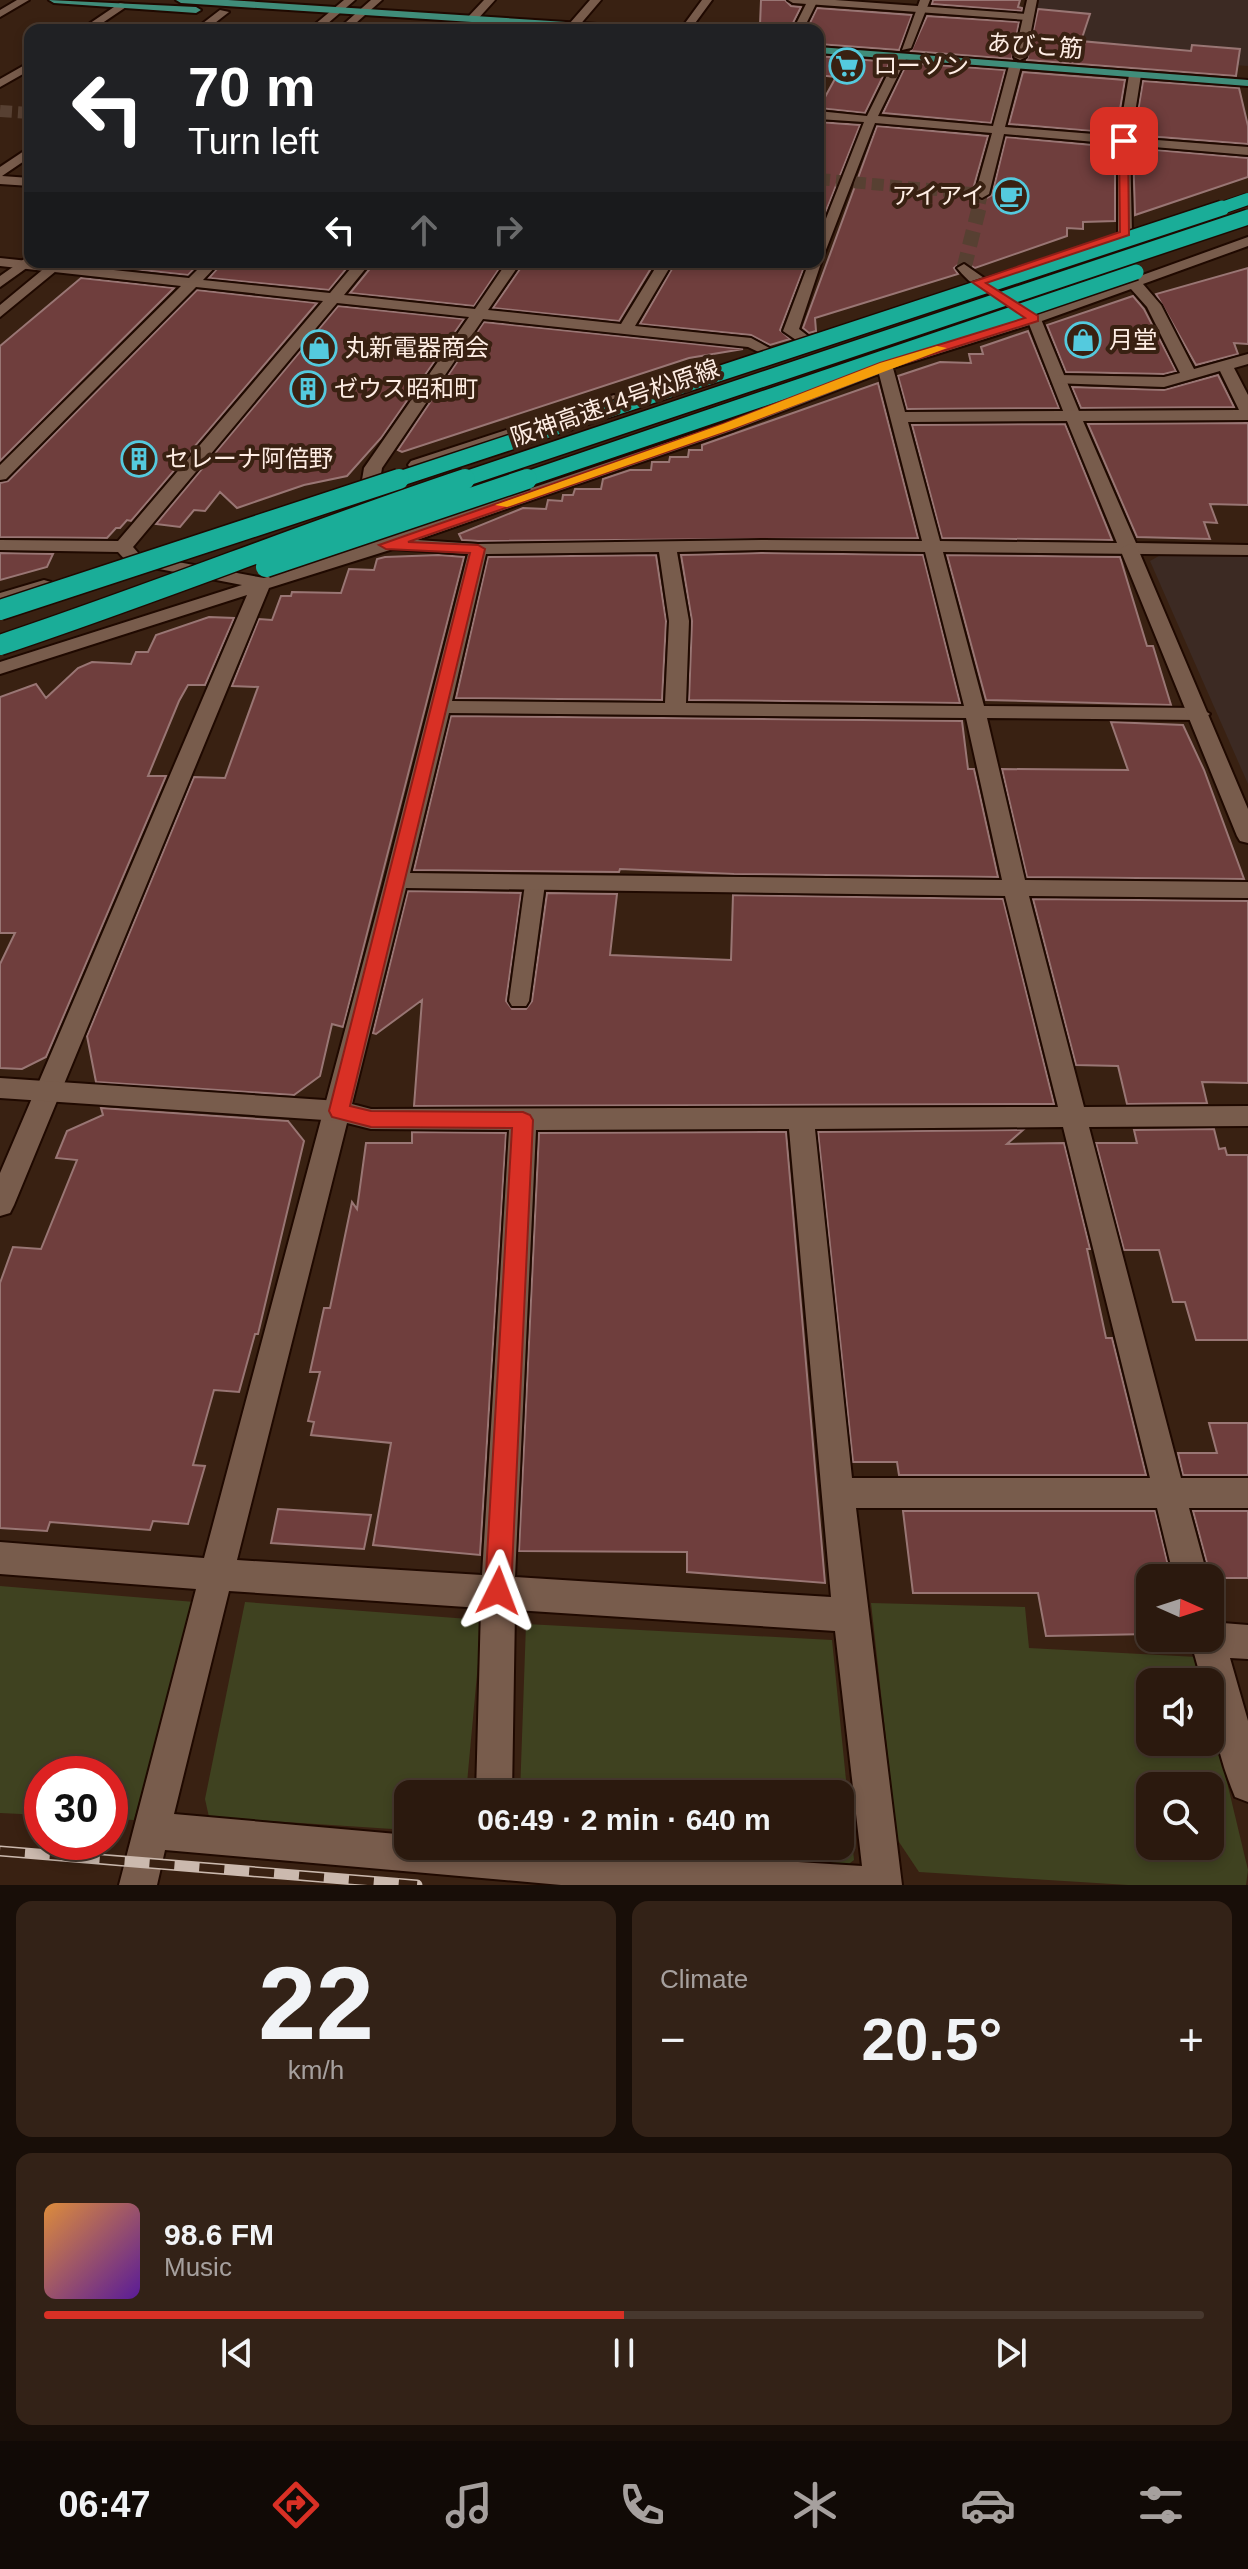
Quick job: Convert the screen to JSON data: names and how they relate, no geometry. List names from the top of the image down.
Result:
{
  "streets": {
    "highway": ["阪神高速14号松原線"],
    "main road": ["あびこ筋"]
  },
  "places": {
    "supermarket": ["ローソン"],
    "cafe": ["アイアイ"],
    "shop": ["月堂", "丸新電器商会"],
    "building": ["ゼウス昭和町", "セレーナ阿倍野"]
  },
  "north": "right",
  "page": {
    "turn": ["70 m", "Turn left"],
    "limit": "30",
    "trip": "06:49 · 2 min · 640 m",
    "tile": [
      ["22", "km/h"],
      "Climate"
    ],
    "heat": ["−", "20.5°", "+"],
    "song": ["98.6 FM", "Music"],
    "tabs": "06:47"
  }
}
